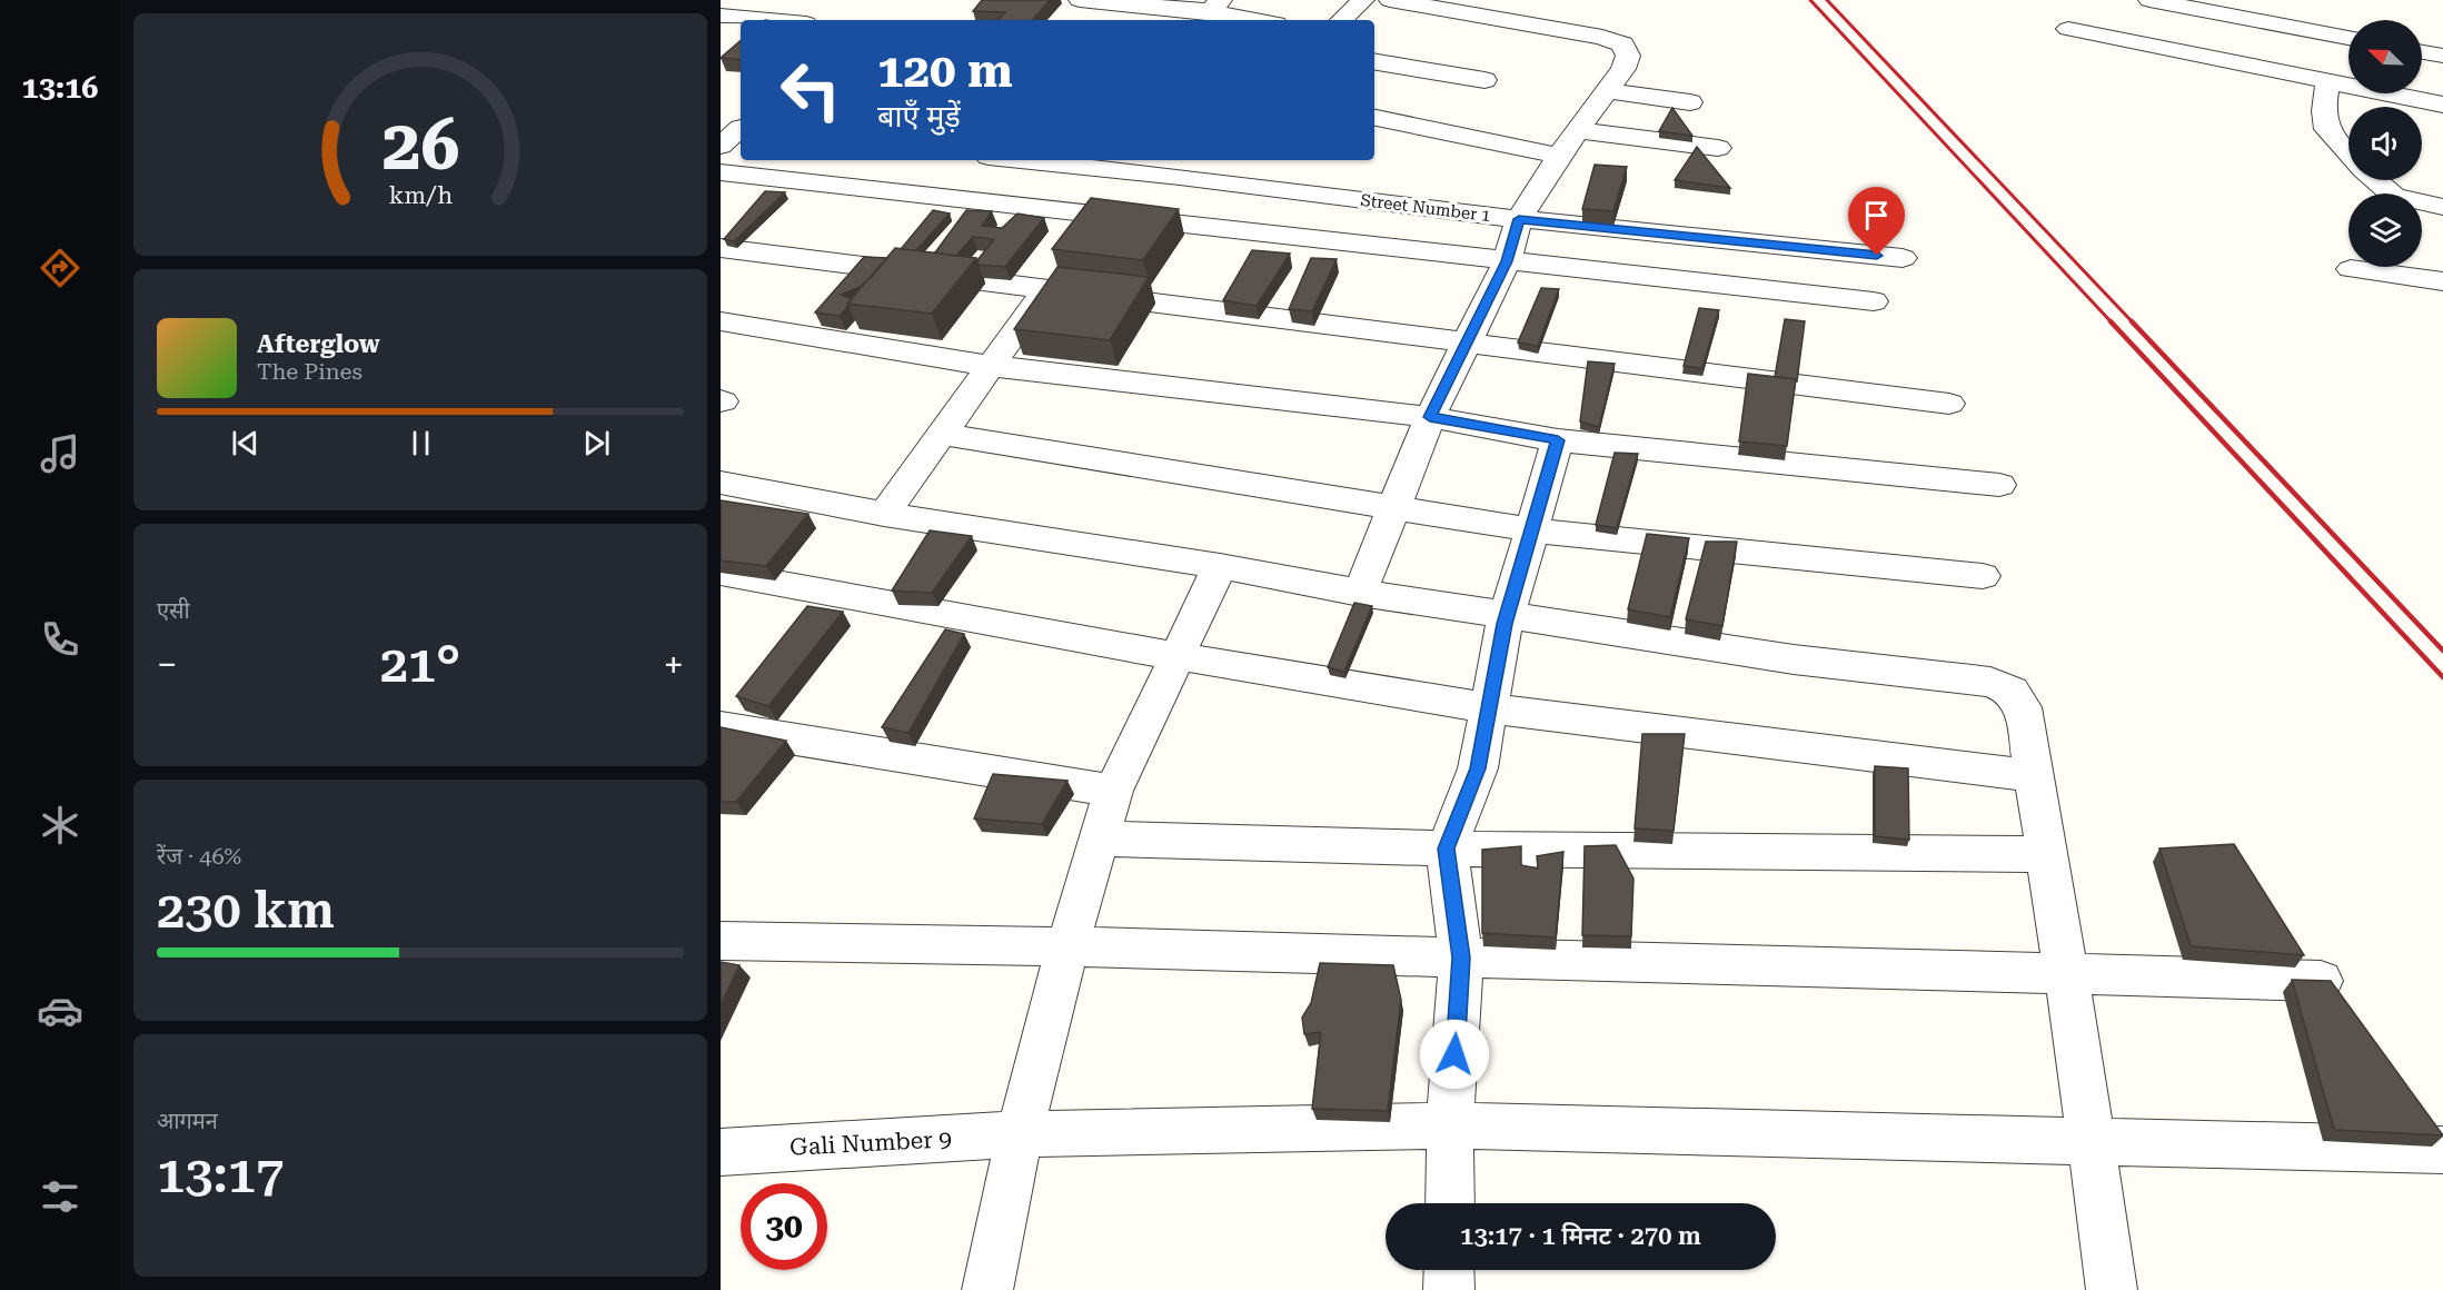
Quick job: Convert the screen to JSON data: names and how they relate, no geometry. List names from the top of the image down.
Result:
{
  "streets": {
    "street": ["Street Number 1", "Gali Number 9"]
  },
  "north": "top left",
  "page": {
    "tabs": "13:16",
    "turn": ["120 m", "बाएँ मुड़ें"],
    "song": ["Afterglow", "The Pines"],
    "tile": [
      "एसी",
      ["रेंज · 46%", "230 km"],
      ["आगमन", "13:17"]
    ],
    "heat": ["−", "21°", "+"],
    "limit": "30",
    "trip": "13:17 · 1 मिनट · 270 m",
    "gauge": ["26", "km/h"]
  }
}
